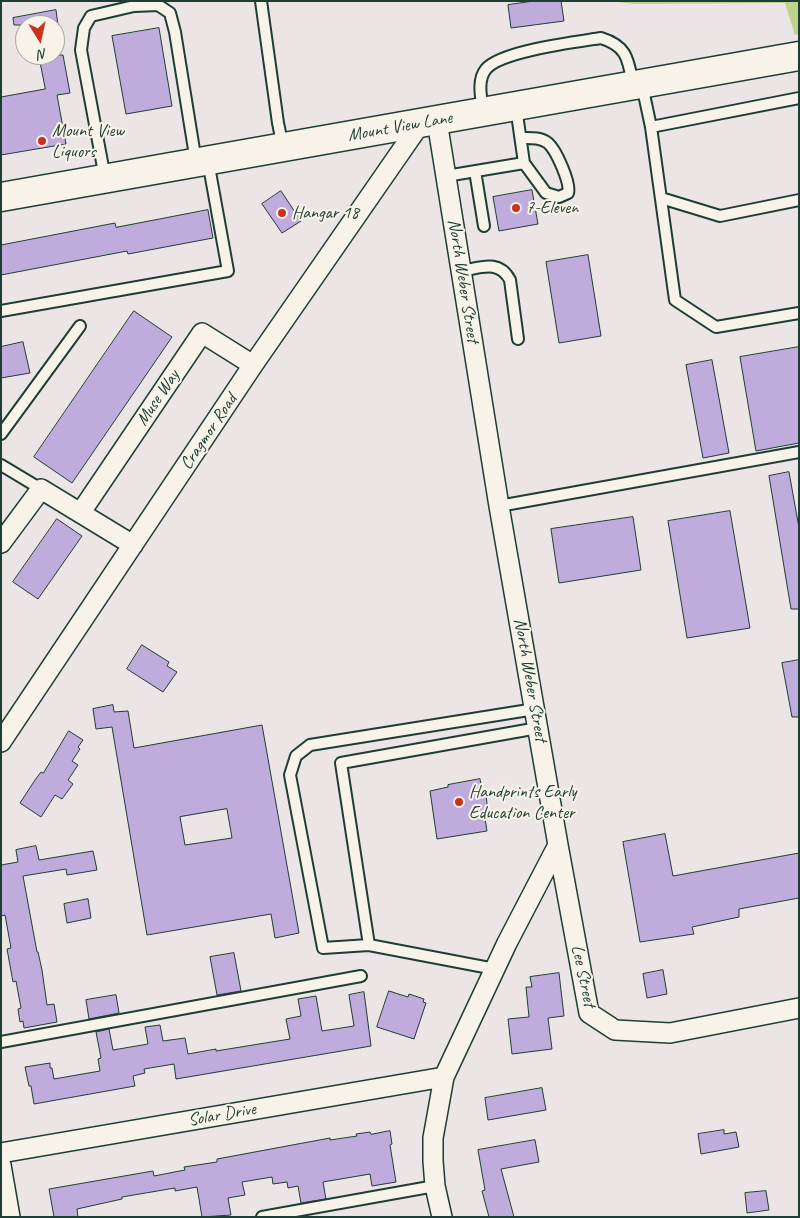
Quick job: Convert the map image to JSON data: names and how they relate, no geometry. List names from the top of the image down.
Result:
{
  "streets": {
    "street": [
      "Mount View Lane",
      "North Weber Street",
      "Muse Way",
      "Cragmor Road",
      "Lee Street",
      "Solar Drive"
    ]
  },
  "crossings": [
    ["Mount View Lane", "North Weber Street"],
    ["Mount View Lane", "Cragmor Road"],
    ["North Weber Street", "Cragmor Road"],
    ["North Weber Street", "Lee Street"],
    ["Muse Way", "Cragmor Road"]
  ],
  "places": [
    "Mount View Liquors",
    "7-Eleven",
    "Hangar 18",
    "Handprints Early Education Center"
  ],
  "north": "bottom"
}
